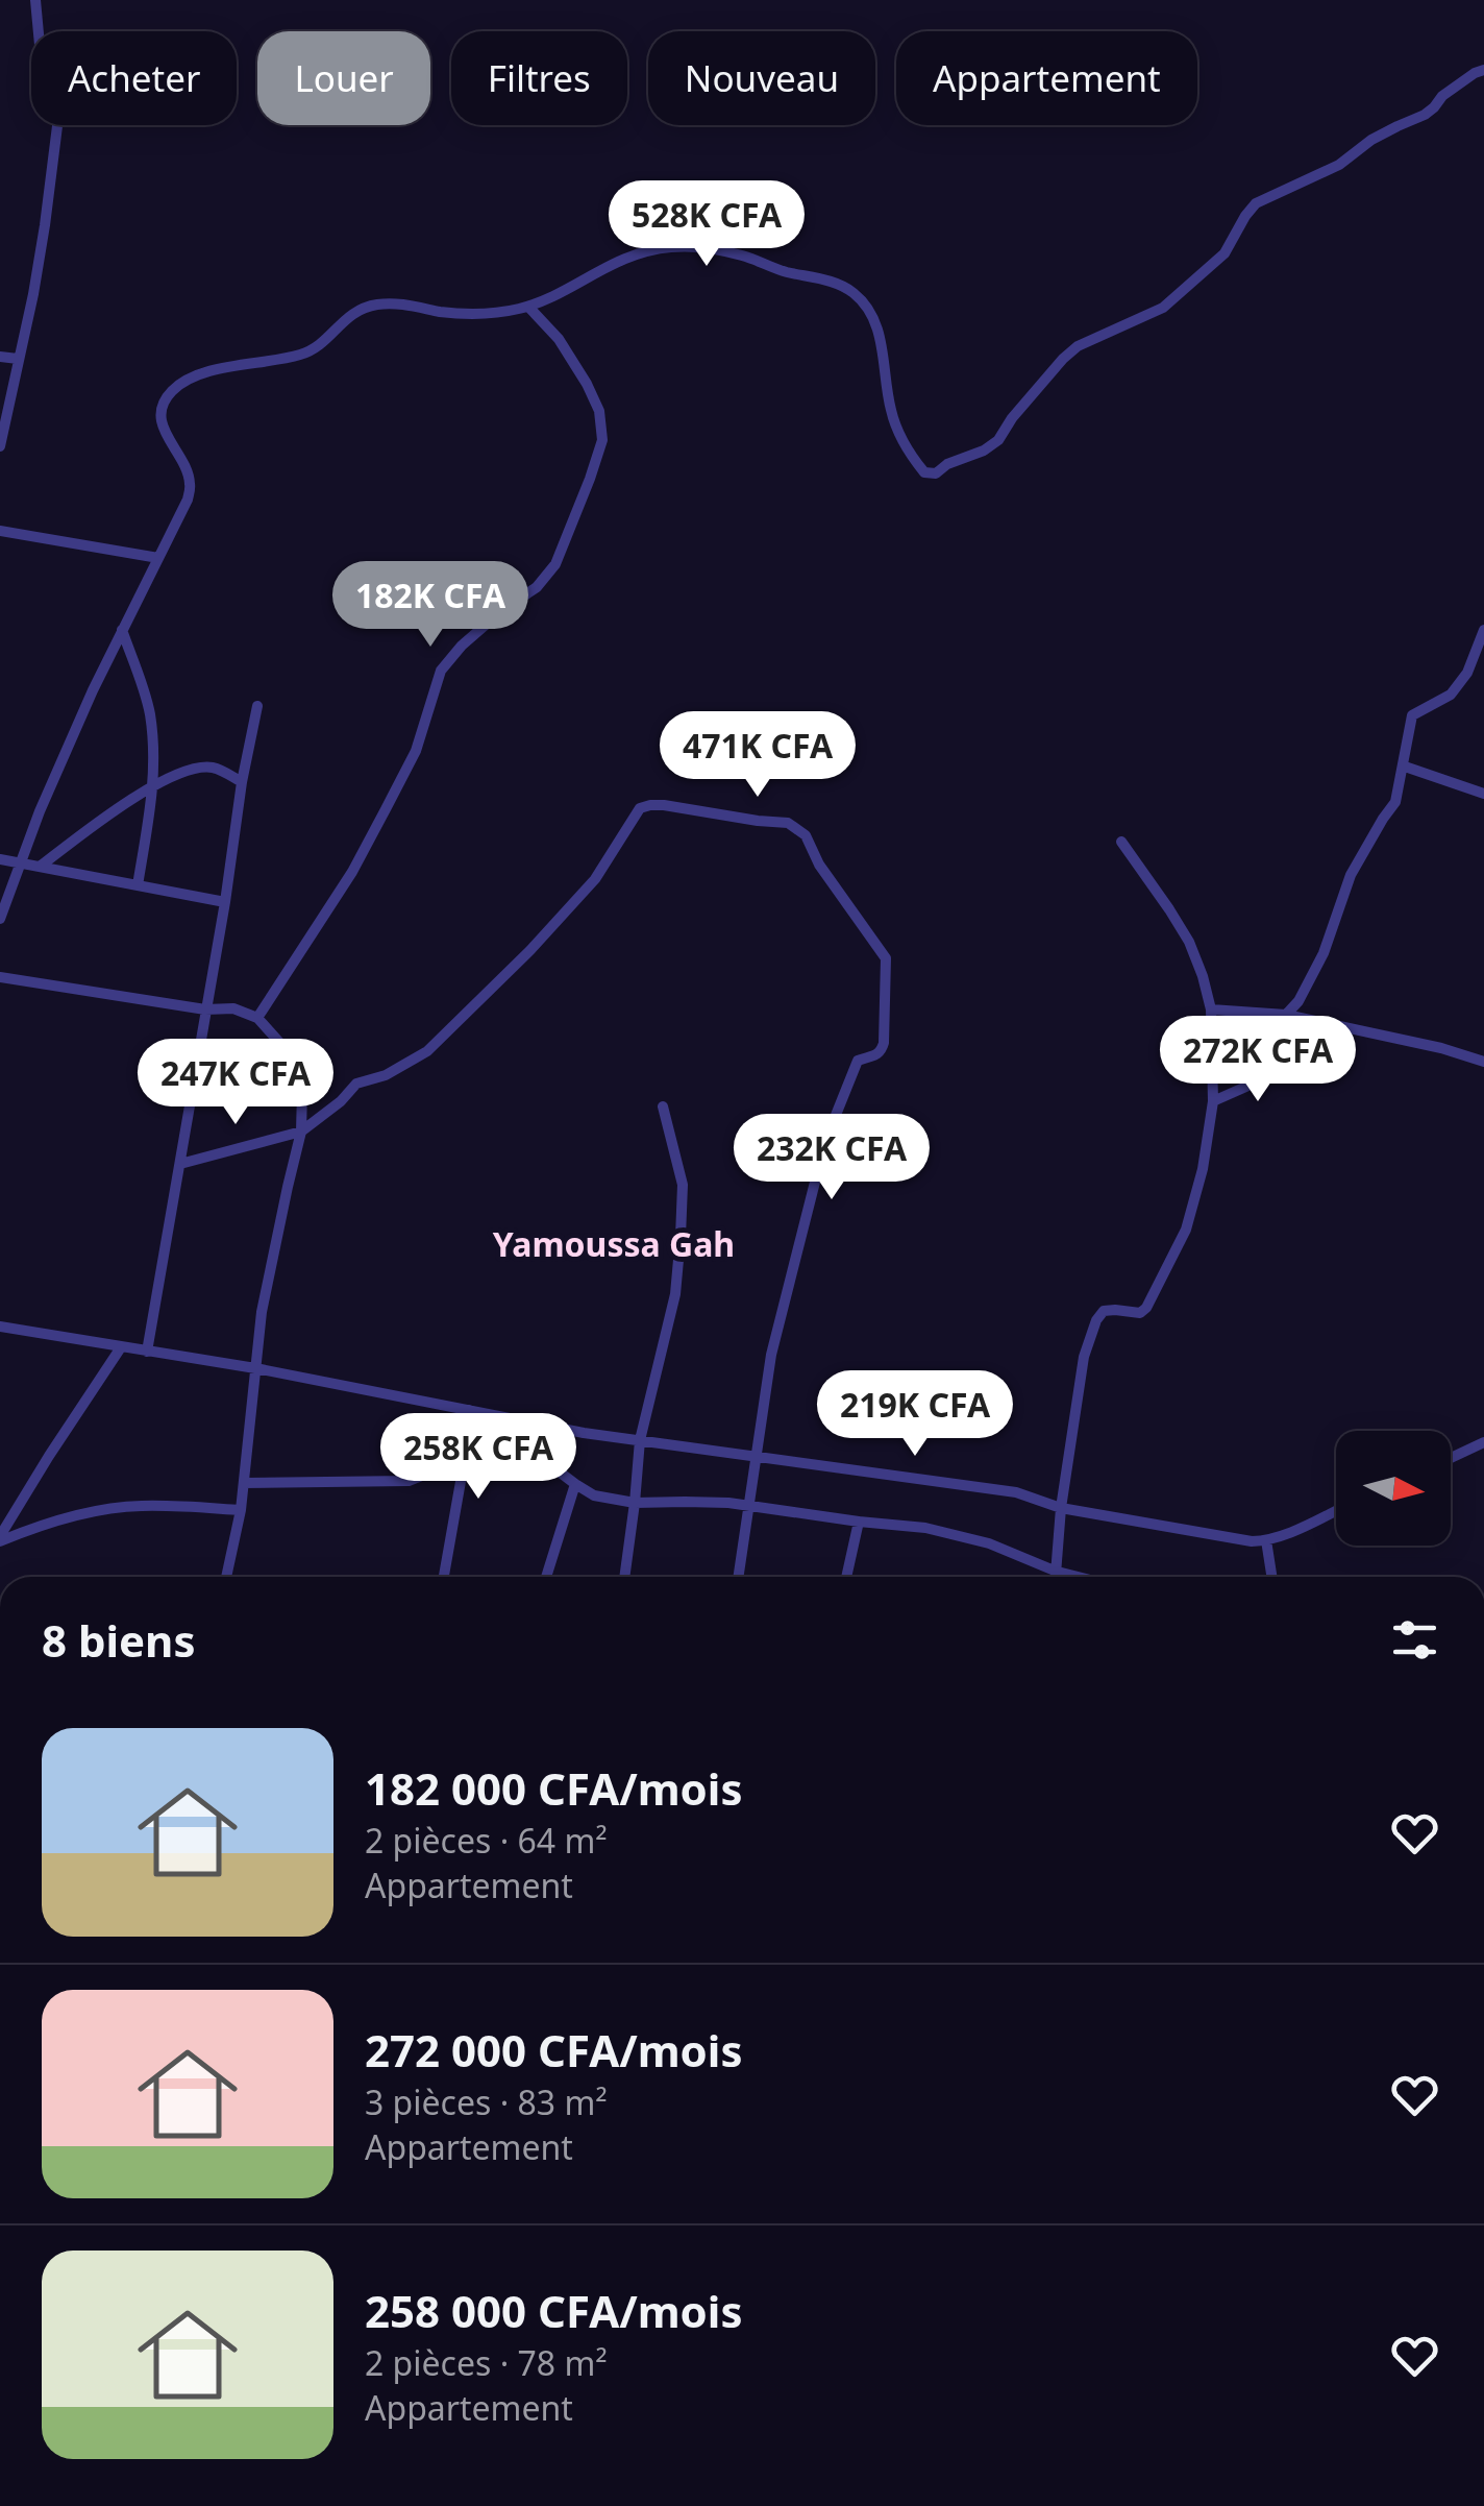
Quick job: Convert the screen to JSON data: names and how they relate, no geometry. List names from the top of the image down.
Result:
{
  "districts": ["Yamoussa Gah"],
  "north": "right",
  "page": {
    "chip": [
      "Acheter",
      "Louer",
      "Filtres",
      "Nouveau",
      "Appartement"
    ],
    "price": [
      "528K CFA",
      "182K CFA",
      "471K CFA",
      "272K CFA",
      "247K CFA",
      "232K CFA",
      "219K CFA",
      "258K CFA"
    ],
    "heading": "8 biens",
    "list": [
      {
        "name": "182 000 CFA/mois",
        "note": "2 pièces · 64 m² · Appartement"
      },
      {
        "name": "272 000 CFA/mois",
        "note": "3 pièces · 83 m² · Appartement"
      },
      {
        "name": "258 000 CFA/mois",
        "note": "2 pièces · 78 m² · Appartement"
      }
    ]
  }
}
